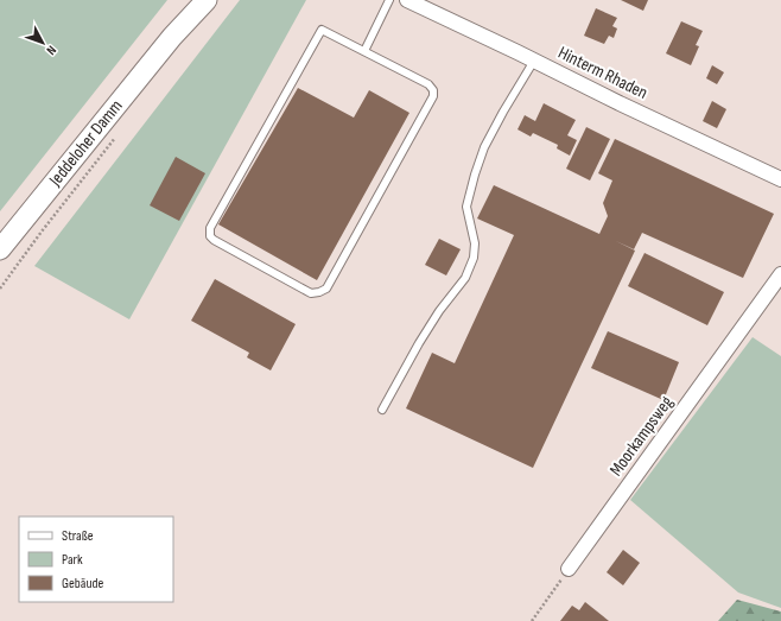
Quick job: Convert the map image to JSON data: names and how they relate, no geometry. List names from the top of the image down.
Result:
{
  "streets": {
    "main road": ["Jeddeloher Damm"],
    "street": ["Hinterm Rhaden", "Moorkampsweg"]
  },
  "legend": ["Straße", "Park", "Gebäude"],
  "north": "bottom right"
}
